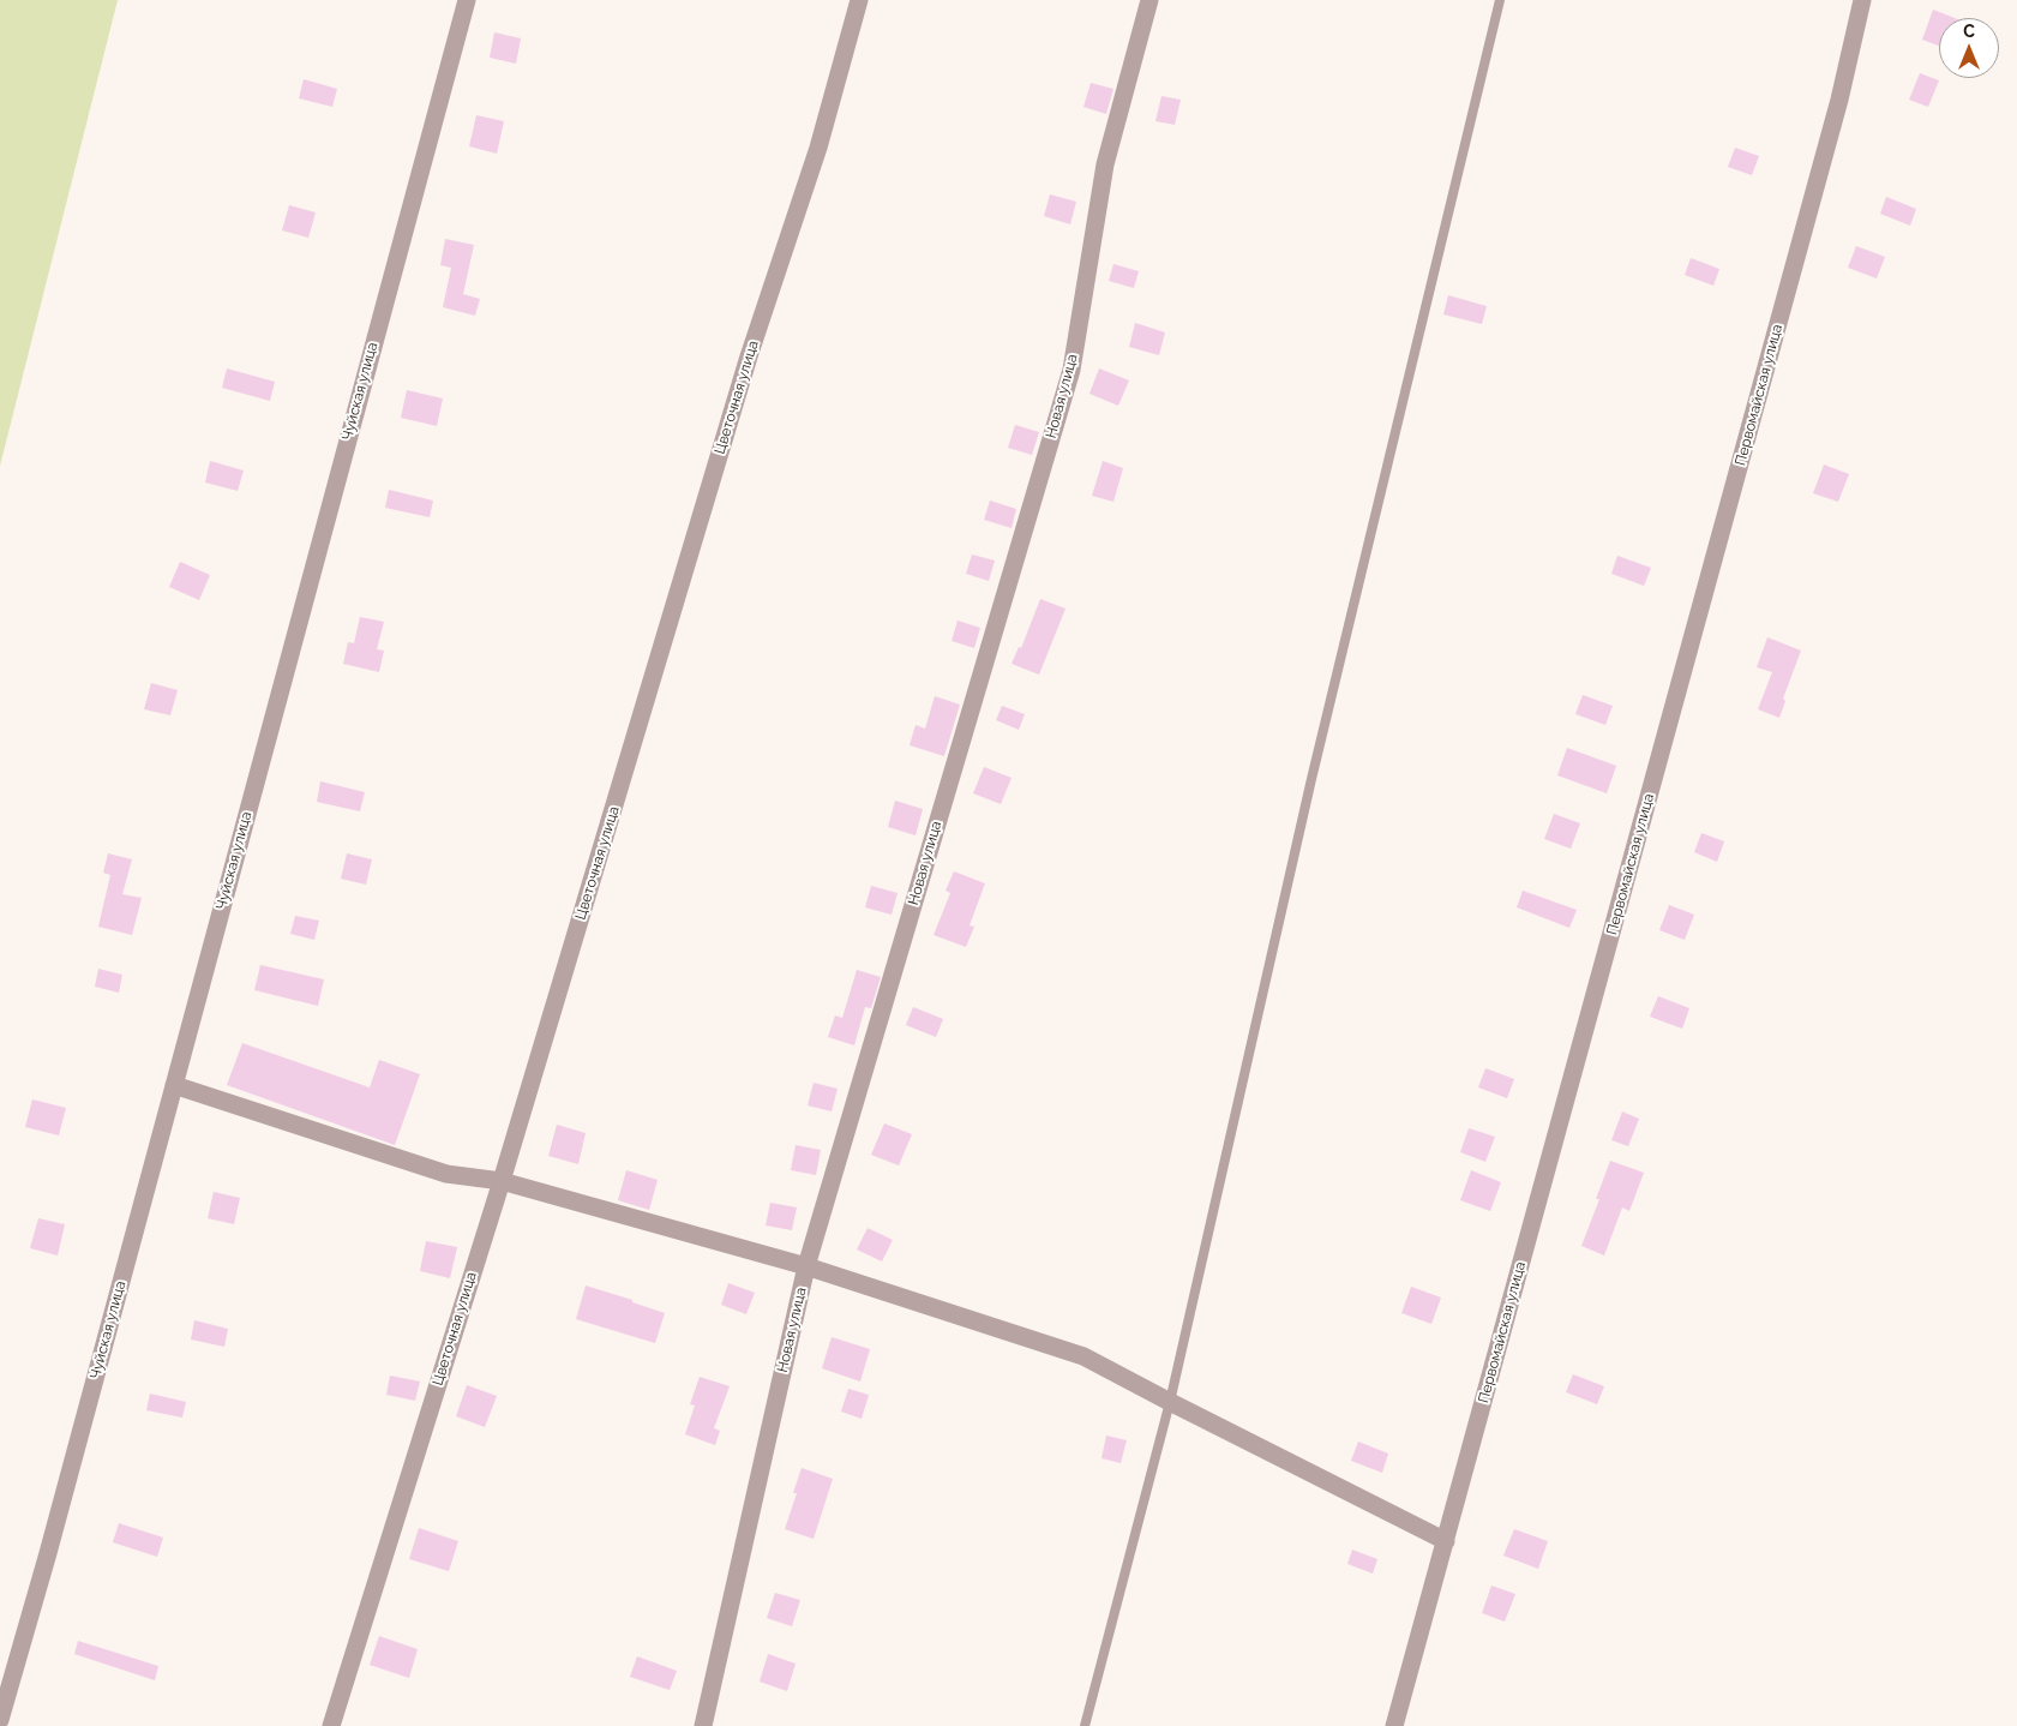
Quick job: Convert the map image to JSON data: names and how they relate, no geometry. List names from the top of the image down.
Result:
{
  "streets": {
    "street": [
      "Чуйская улица",
      "Первомайская улица",
      "Новая улица",
      "Цветочная улица"
    ]
  },
  "north": "top"
}
